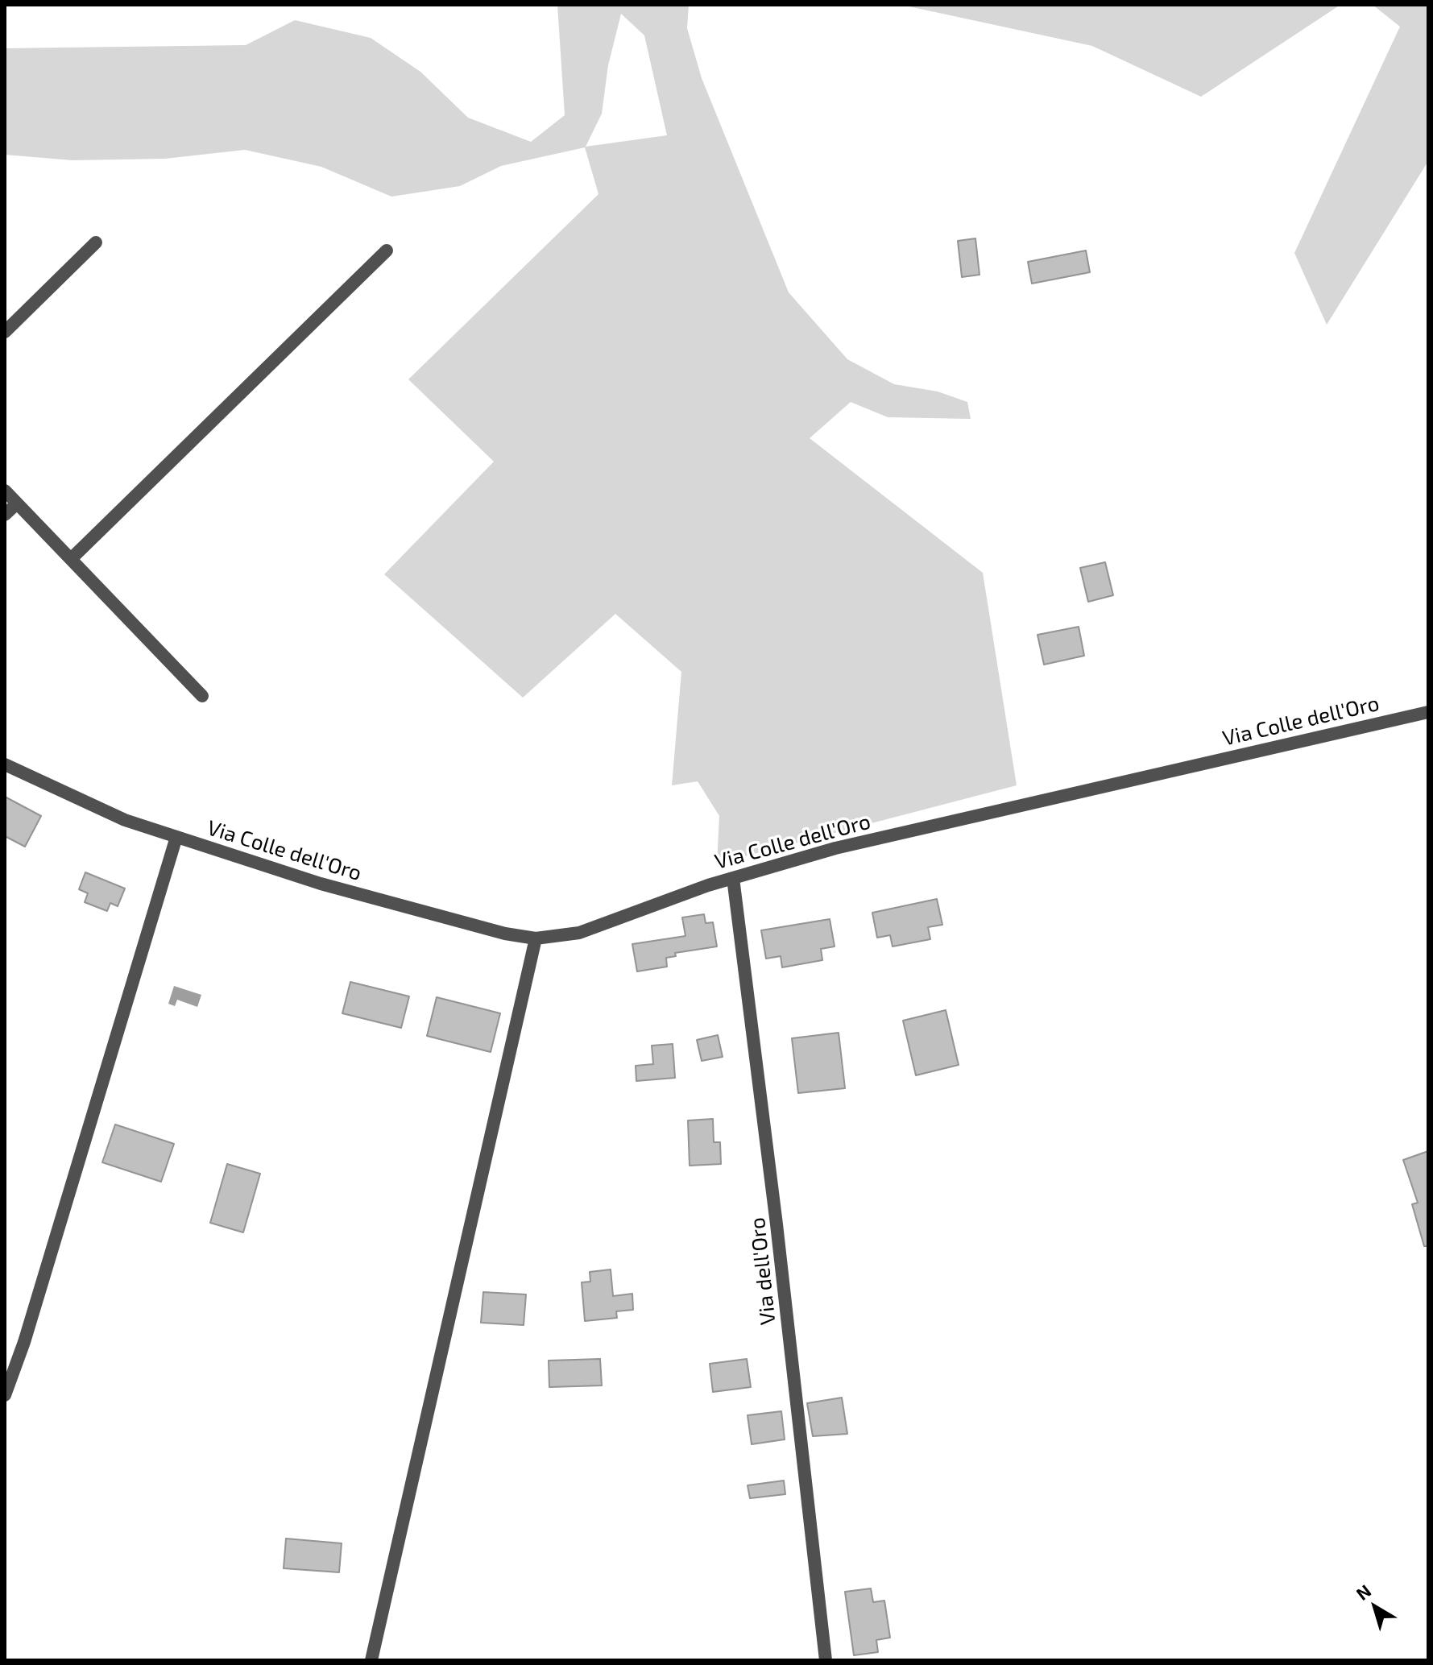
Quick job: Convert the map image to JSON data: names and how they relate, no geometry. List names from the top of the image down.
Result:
{
  "streets": {
    "street": ["Via Colle dell'Oro", "Via dell'Oro"]
  },
  "crossings": [
    ["Via Colle dell'Oro", "Via dell'Oro"]
  ],
  "north": "top left"
}
